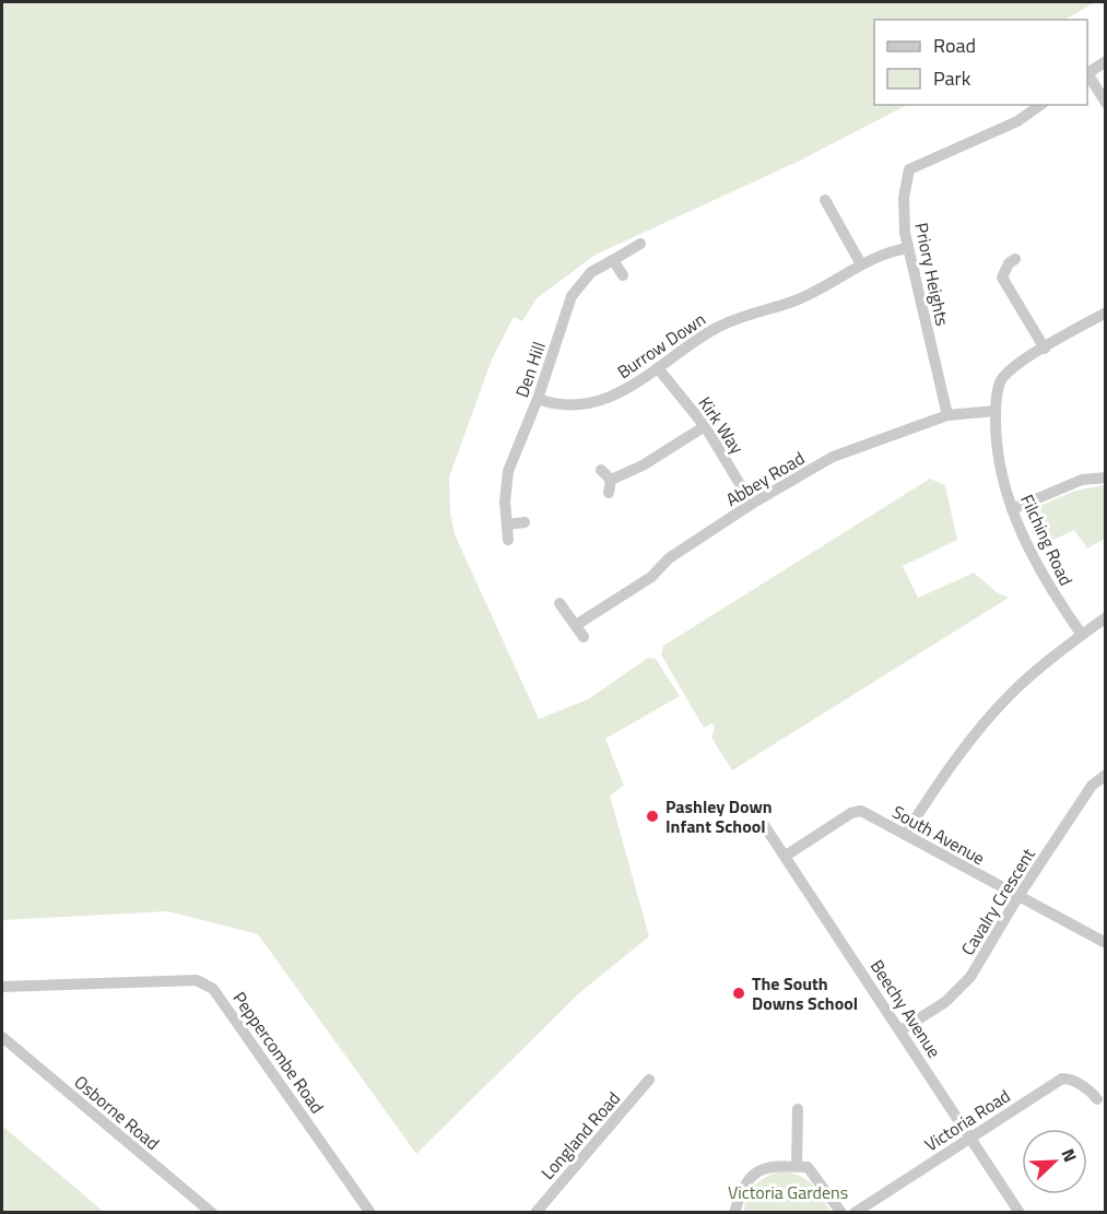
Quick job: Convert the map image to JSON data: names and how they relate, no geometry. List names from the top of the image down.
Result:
{
  "streets": {
    "street": [
      "Priory Heights",
      "Burrow Down",
      "Den Hill",
      "Kirk Way",
      "Abbey Road",
      "Filching Road",
      "South Avenue",
      "Cavalry Crescent",
      "Beechy Avenue",
      "Peppercombe Road",
      "Osborne Road",
      "Victoria Road",
      "Longland Road"
    ]
  },
  "crossings": [
    ["Priory Heights", "Burrow Down"],
    ["Priory Heights", "Abbey Road"],
    ["Burrow Down", "Den Hill"],
    ["Burrow Down", "Kirk Way"],
    ["Kirk Way", "Abbey Road"],
    ["Abbey Road", "Filching Road"],
    ["South Avenue", "Cavalry Crescent"],
    ["South Avenue", "Beechy Avenue"],
    ["Cavalry Crescent", "Beechy Avenue"],
    ["Beechy Avenue", "Victoria Road"]
  ],
  "parks": ["Victoria Gardens"],
  "places": ["Pashley Down Infant School", "The South Downs School"],
  "legend": ["Road", "Park"],
  "north": "top right"
}
